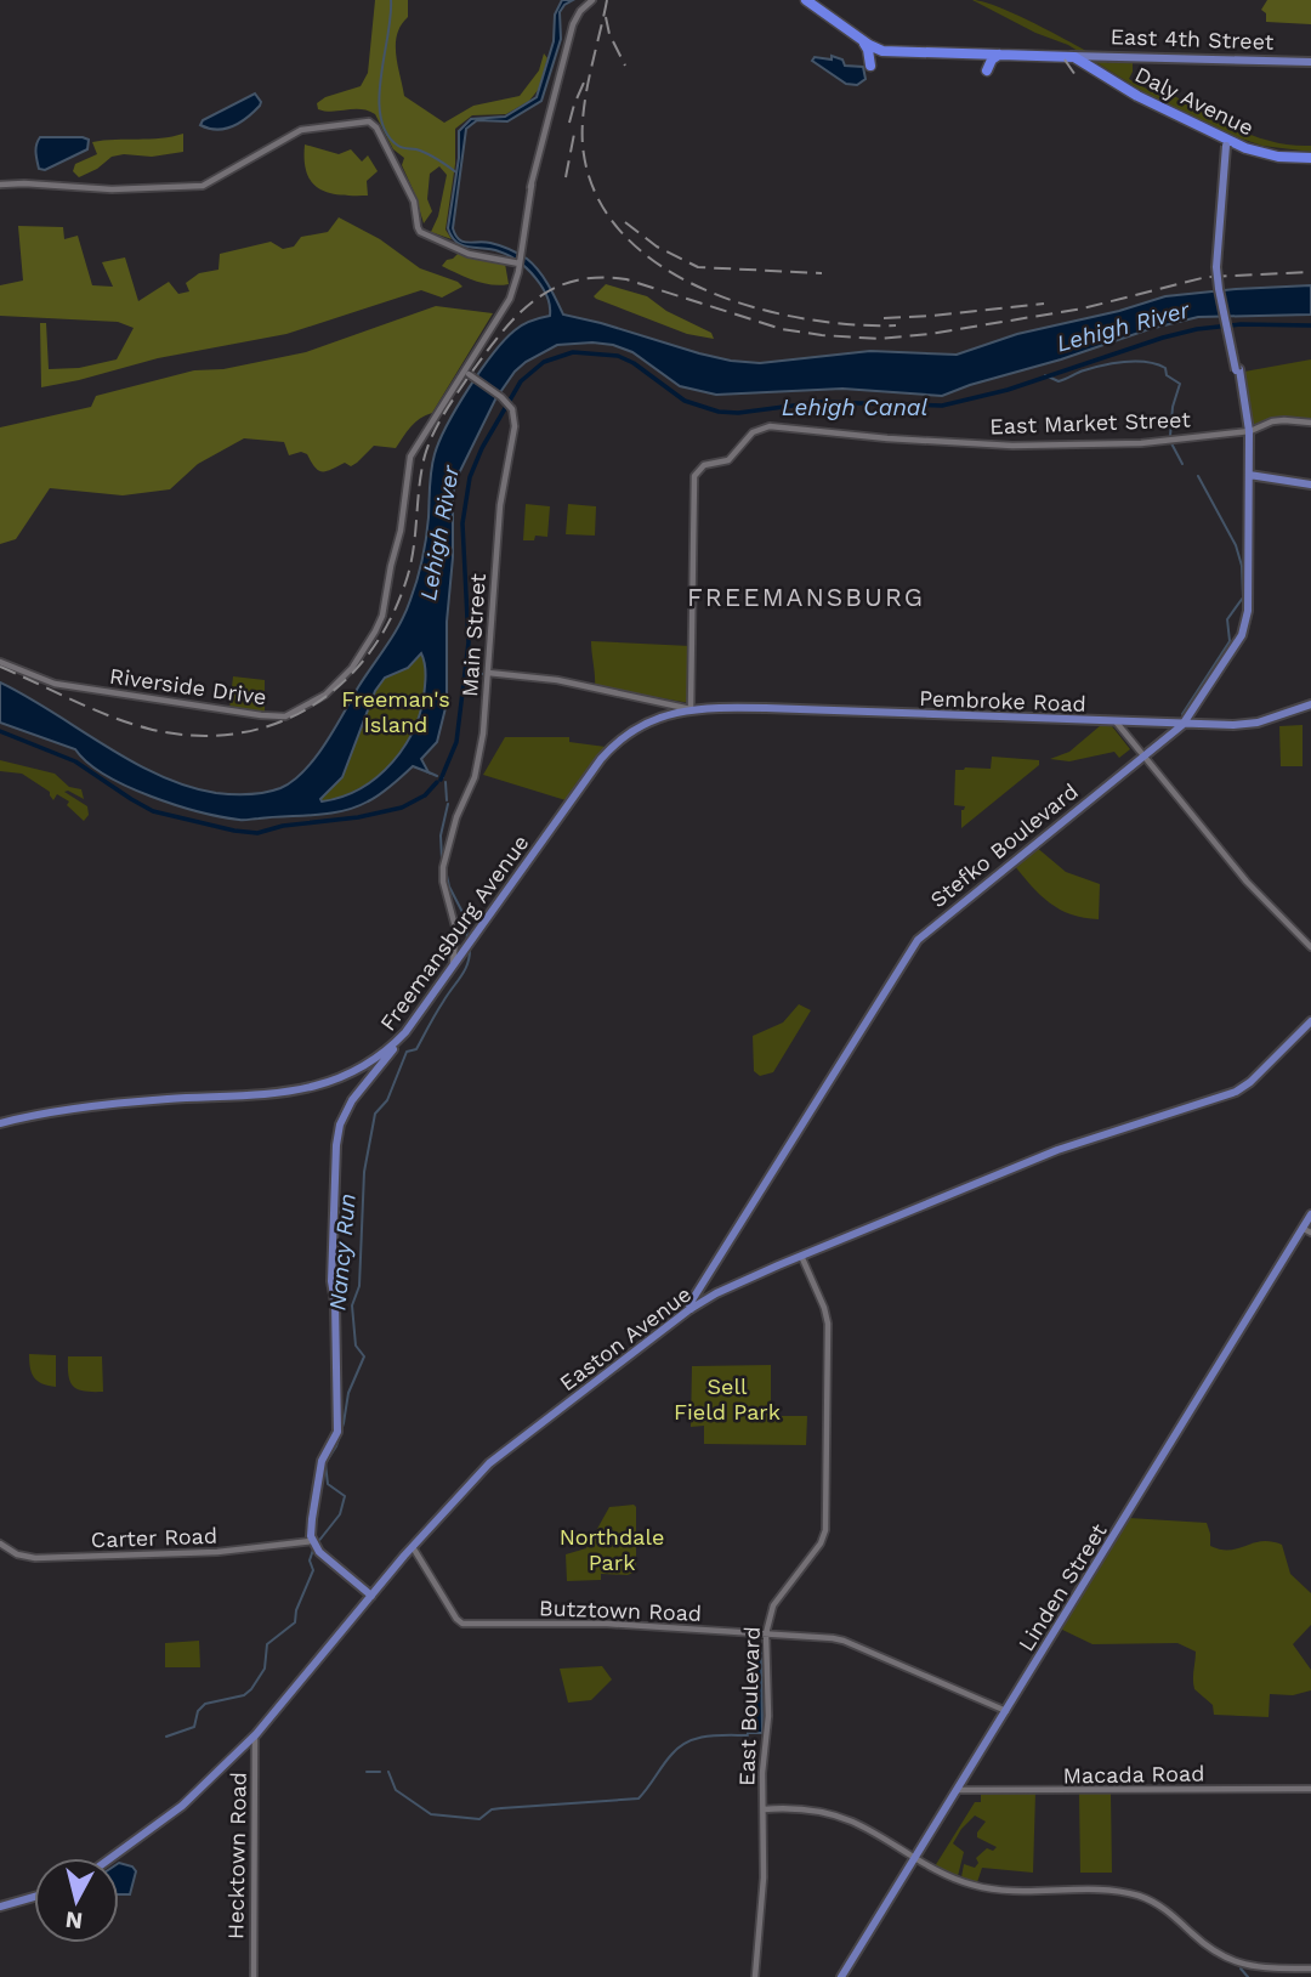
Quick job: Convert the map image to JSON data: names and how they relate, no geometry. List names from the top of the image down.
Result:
{
  "streets": {
    "highway": ["East 4th Street", "Daly Avenue"],
    "main road": [
      "Pembroke Road",
      "Stefko Boulevard",
      "Freemansburg Avenue",
      "Easton Avenue",
      "Linden Street"
    ],
    "street": [
      "East Market Street",
      "Main Street",
      "Riverside Drive",
      "Carter Road",
      "Butztown Road",
      "East Boulevard",
      "Macada Road",
      "Hecktown Road"
    ]
  },
  "crossings": [
    ["East 4th Street", "Daly Avenue"],
    ["Daly Avenue", "Stefko Boulevard"],
    ["East Market Street", "Pembroke Road"],
    ["East Market Street", "Stefko Boulevard"],
    ["East Market Street", "Freemansburg Avenue"],
    ["Main Street", "Riverside Drive"],
    ["Main Street", "Freemansburg Avenue"],
    ["Pembroke Road", "Stefko Boulevard"],
    ["Pembroke Road", "Freemansburg Avenue"],
    ["Stefko Boulevard", "Easton Avenue"],
    ["Easton Avenue", "Butztown Road"],
    ["Easton Avenue", "East Boulevard"],
    ["Easton Avenue", "Hecktown Road"],
    ["Linden Street", "Butztown Road"],
    ["Linden Street", "Macada Road"],
    ["Butztown Road", "East Boulevard"]
  ],
  "districts": ["FREEMANSBURG"],
  "water": ["Lehigh River", "Lehigh Canal", "Nancy Run"],
  "parks": ["Freeman's Island", "Sell Field Park", "Northdale Park"],
  "north": "bottom"
}
